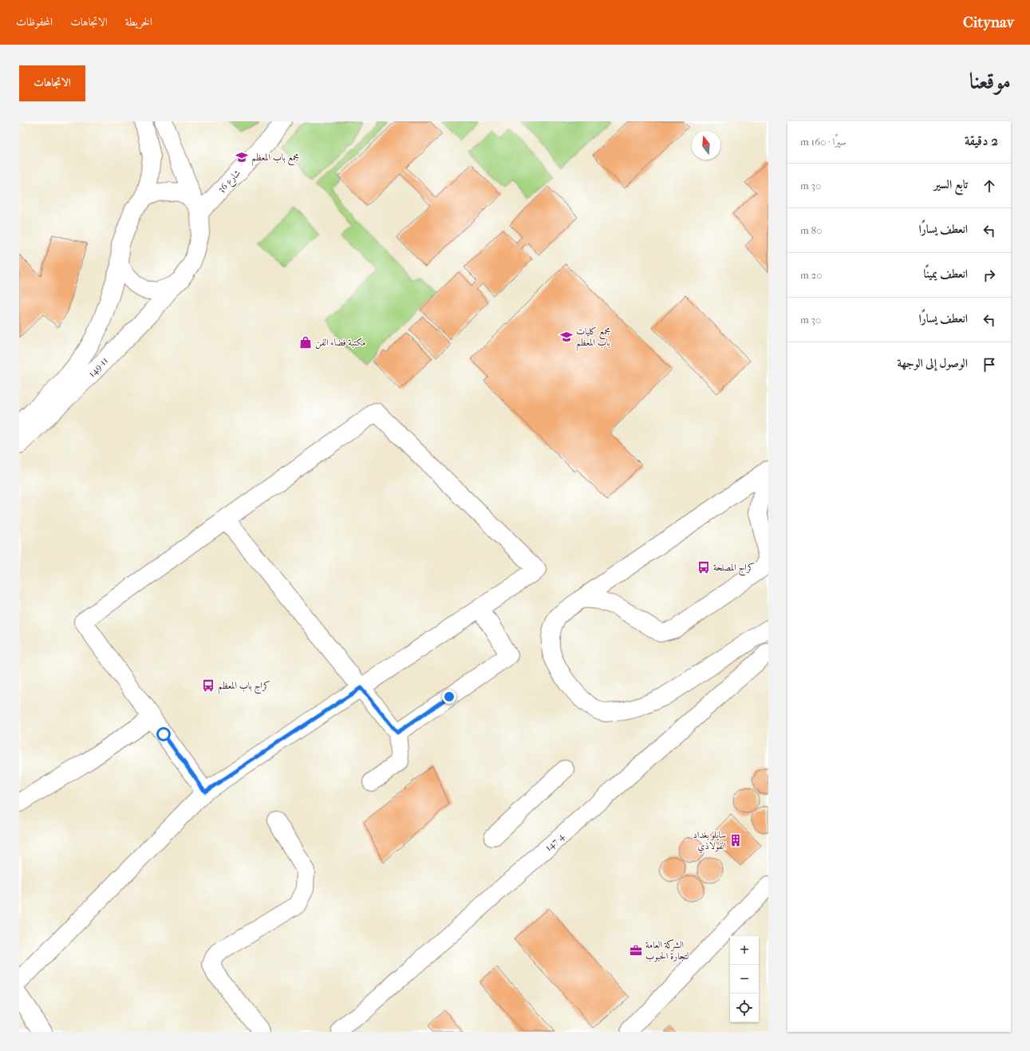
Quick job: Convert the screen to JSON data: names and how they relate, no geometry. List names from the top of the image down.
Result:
{
  "streets": {
    "street": ["شارع 36", "149-11", "147-4"]
  },
  "crossings": [
    ["شارع 36", "149-11"]
  ],
  "places": {
    "school or university": ["مجمع باب المعظم", "مجمع كليات باب المعظم"],
    "shop": ["مكتبة فضاء الفن"],
    "bus stop": ["كراج المصلحة", "كراج باب المعظم"],
    "building": ["سايلو بغداد الفولاذي"],
    "office": ["الشركة العامة لتجارة الحبوب"]
  },
  "north": "top",
  "page": {
    "header": "Citynav",
    "nav": ["الخريطة", "الاتجاهات", "المحفوظات"],
    "title": "موقعنا",
    "buttons": "الاتجاهات",
    "heading": ["2 دقيقة", "سيرًا · 160 m"],
    "list": [
      ["تابع السير", "30 m"],
      ["انعطف يسارًا", "80 m"],
      ["انعطف يمينًا", "20 m"],
      ["انعطف يسارًا", "30 m"],
      "الوصول إلى الوجهة"
    ],
    "map_buttons": ["+", "−"]
  }
}
